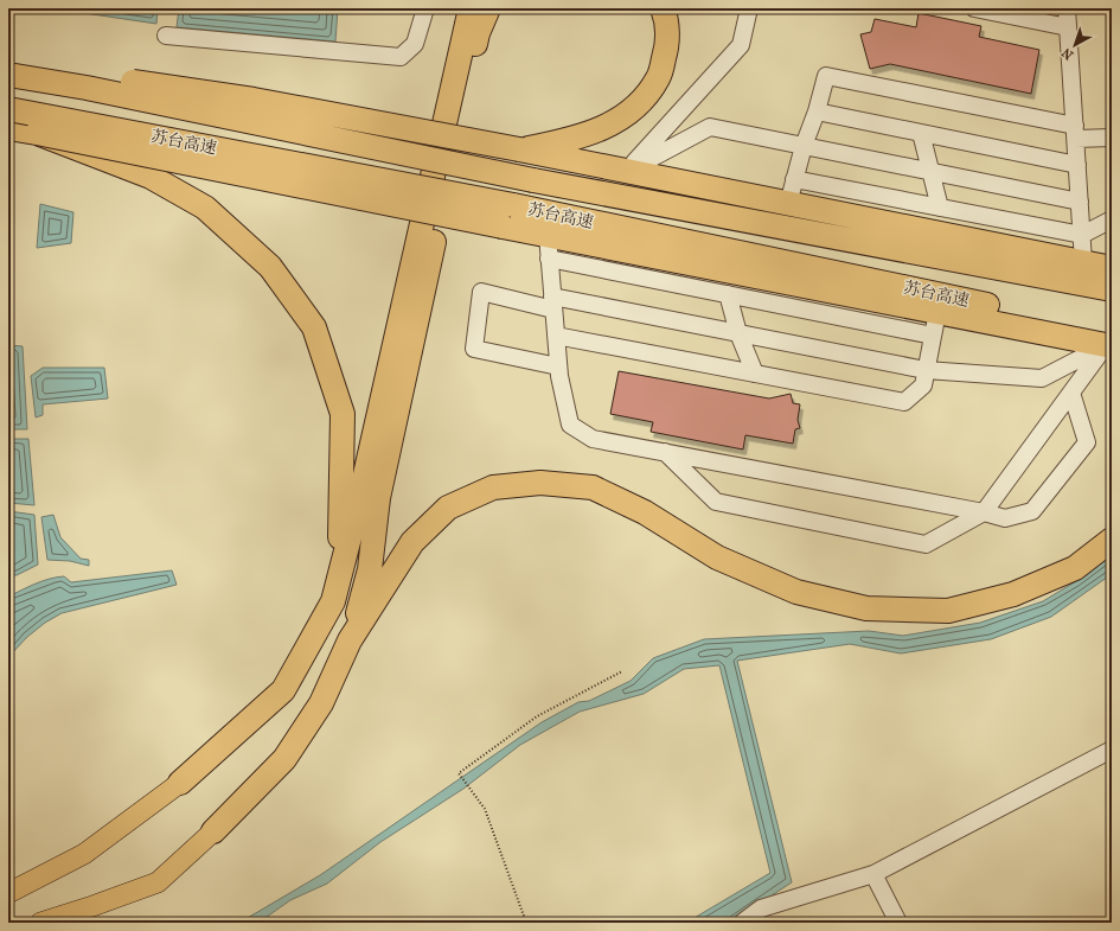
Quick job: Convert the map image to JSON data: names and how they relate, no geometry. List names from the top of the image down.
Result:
{
  "streets": {
    "highway": ["苏台高速"]
  },
  "north": "bottom left"
}
